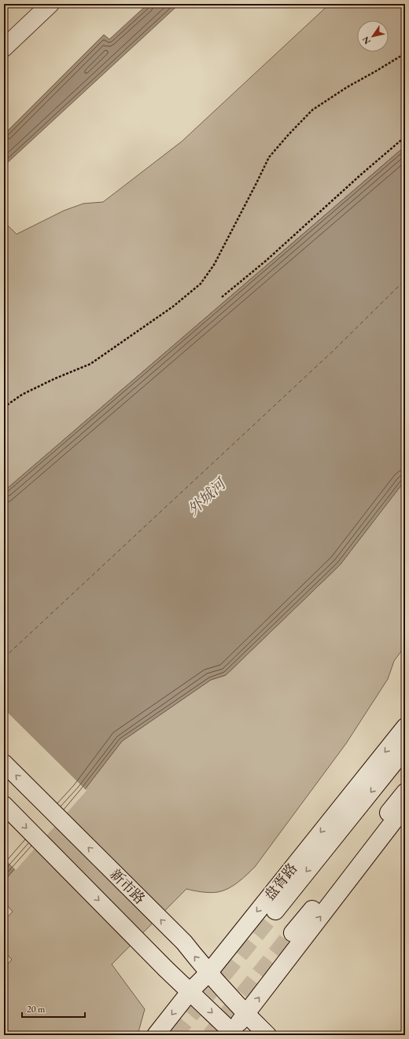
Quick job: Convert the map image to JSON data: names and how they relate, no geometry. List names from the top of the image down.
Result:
{
  "streets": {
    "main road": ["盘胥路", "新市路"]
  },
  "crossings": [
    ["盘胥路", "新市路"]
  ],
  "water": ["外城河"],
  "scale_bar": "20 m",
  "north": "bottom left"
}
